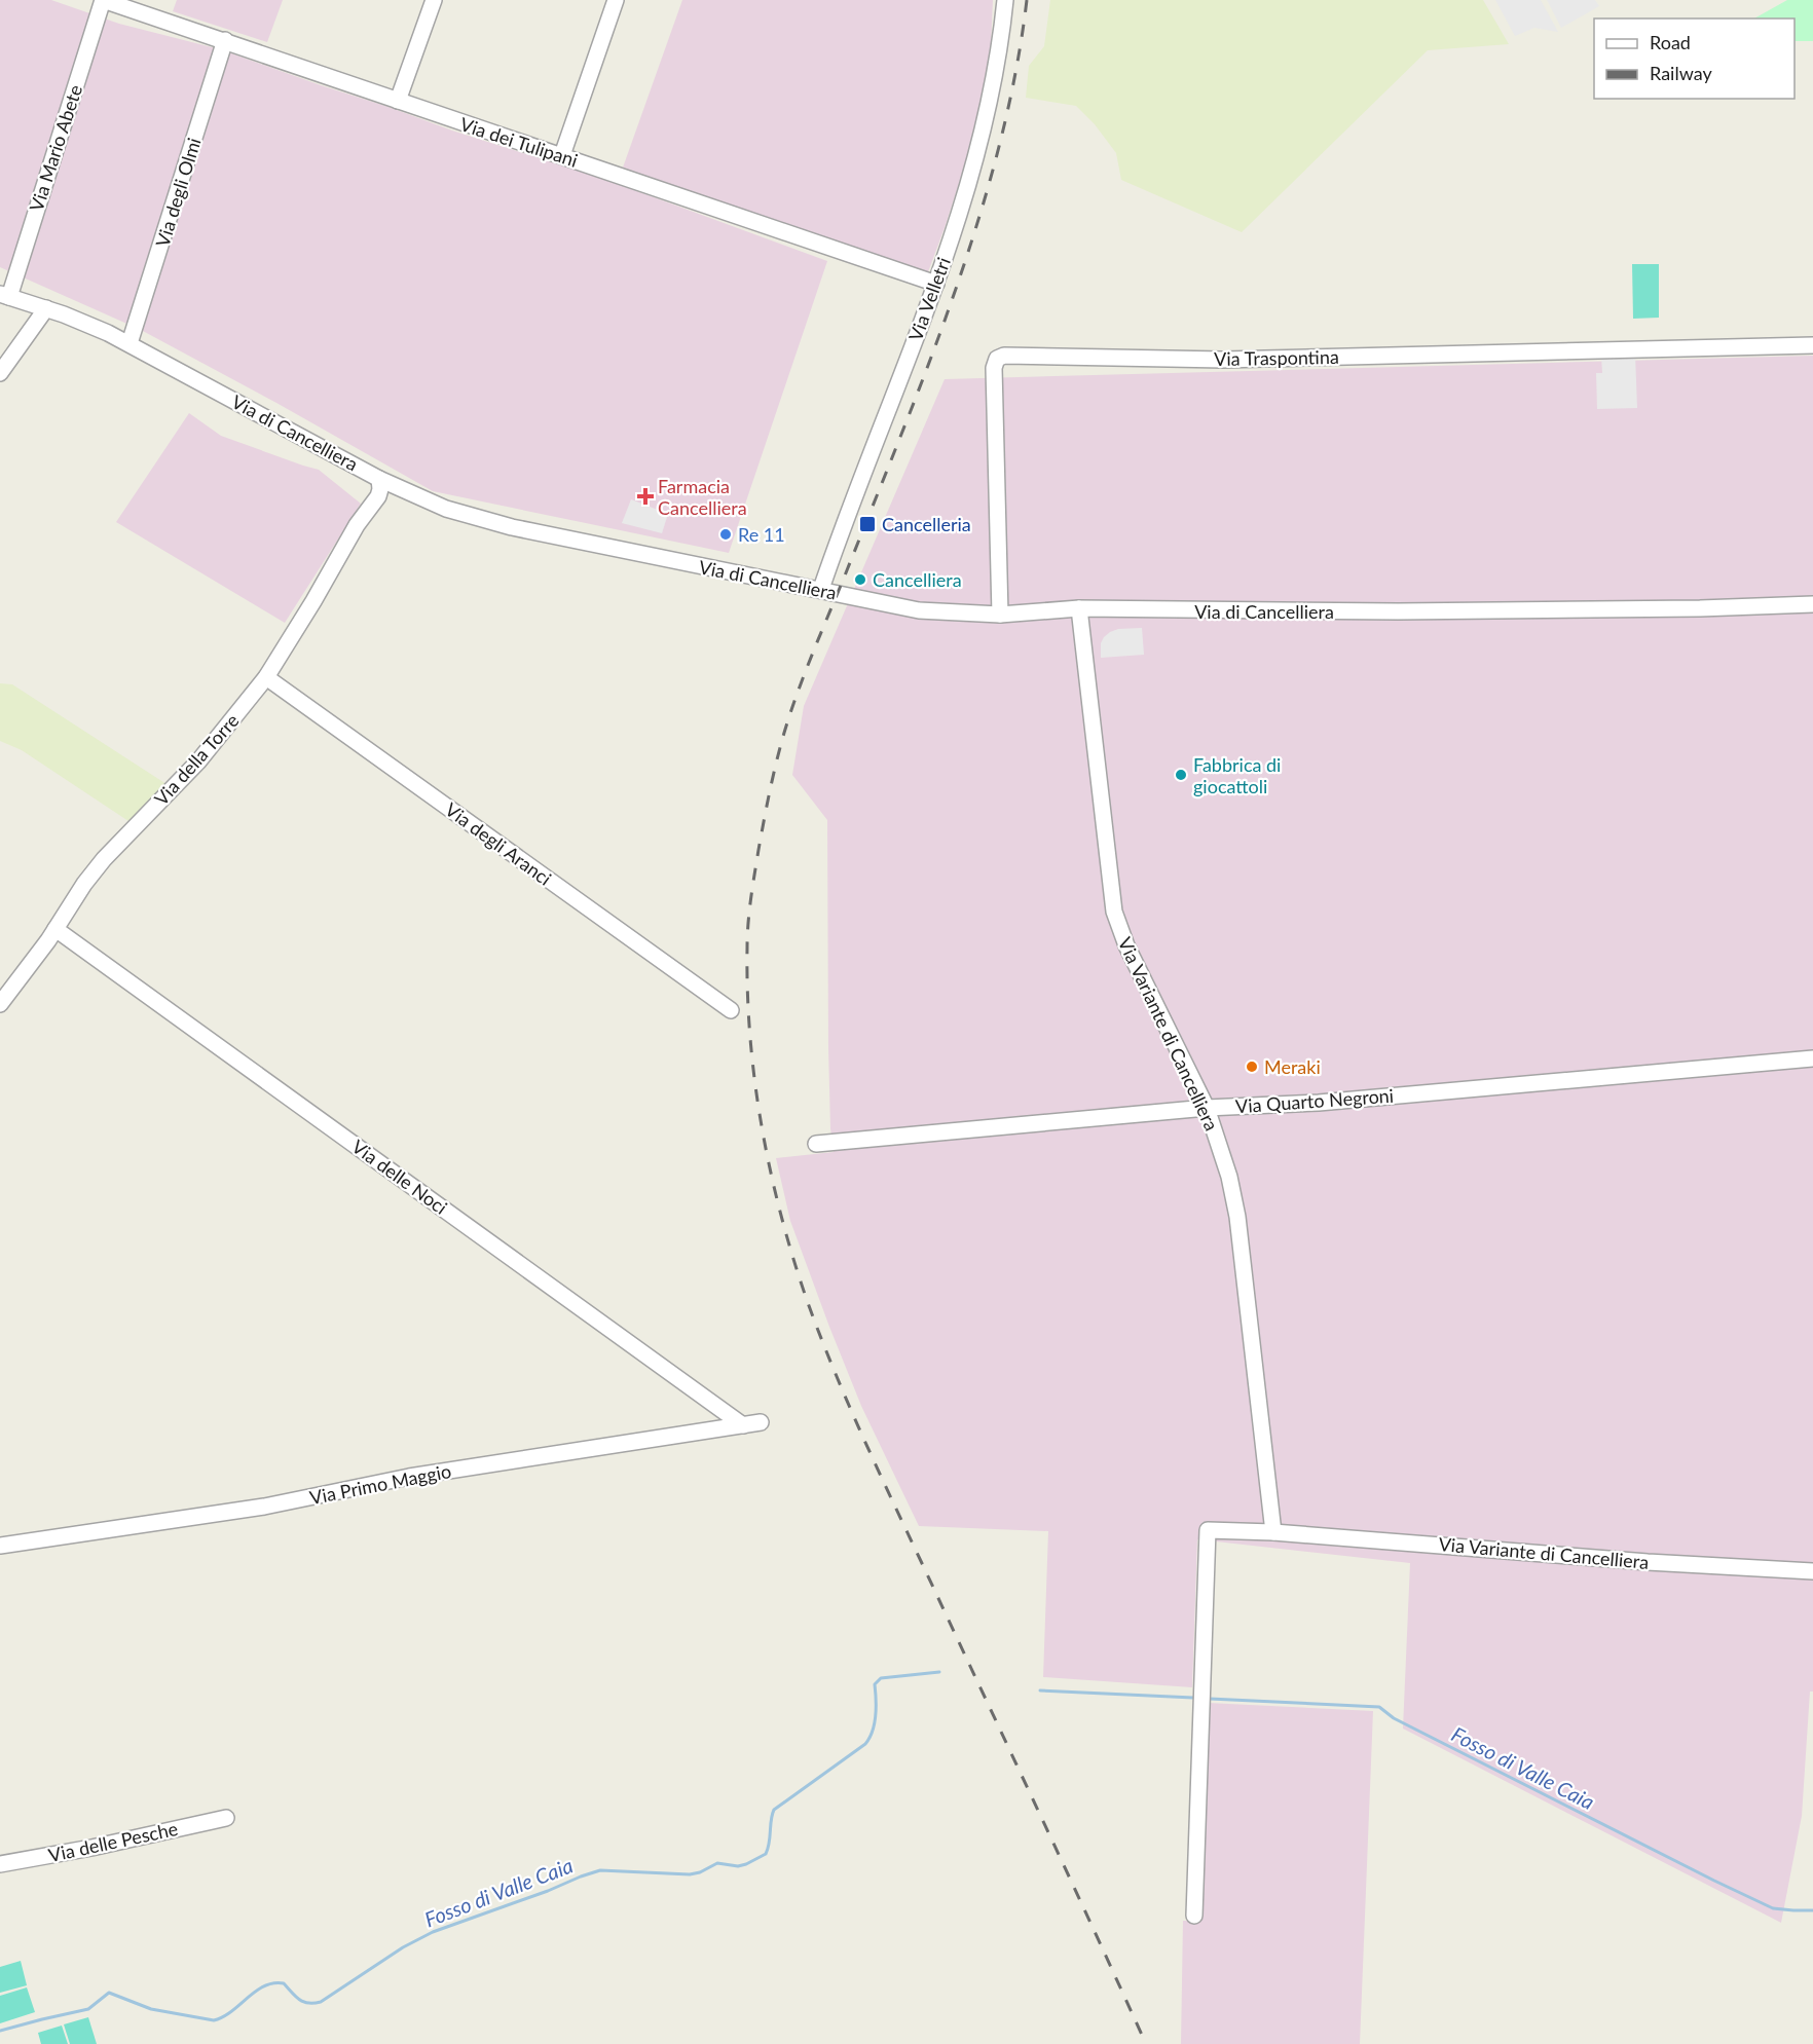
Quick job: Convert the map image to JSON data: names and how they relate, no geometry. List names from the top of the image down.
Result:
{
  "streets": {
    "street": [
      "Via dei Tulipani",
      "Via Mario Abete",
      "Via degli Olmi",
      "Via Velletri",
      "Via Traspontina",
      "Via di Cancelliera",
      "Via della Torre",
      "Via degli Aranci",
      "Via Variante di Cancelliera",
      "Via Quarto Negroni",
      "Via delle Noci",
      "Via Primo Maggio",
      "Via delle Pesche"
    ]
  },
  "crossings": [
    ["Via dei Tulipani", "Via Mario Abete"],
    ["Via dei Tulipani", "Via degli Olmi"],
    ["Via dei Tulipani", "Via Velletri"],
    ["Via Mario Abete", "Via di Cancelliera"],
    ["Via degli Olmi", "Via di Cancelliera"],
    ["Via Velletri", "Via di Cancelliera"],
    ["Via Traspontina", "Via di Cancelliera"],
    ["Via di Cancelliera", "Via della Torre"],
    ["Via di Cancelliera", "Via Variante di Cancelliera"],
    ["Via della Torre", "Via degli Aranci"],
    ["Via della Torre", "Via delle Noci"],
    ["Via Variante di Cancelliera", "Via Quarto Negroni"],
    ["Via delle Noci", "Via Primo Maggio"]
  ],
  "water": ["Fosso di Valle Caia"],
  "places": {
    "health": ["Farmacia Cancelliera"],
    "transit": ["Cancelleria"],
    "other": [
      "Re 11",
      "Cancelliera",
      "Fabbrica di giocattoli",
      "Meraki"
    ]
  },
  "legend": ["Road", "Railway"]
}
